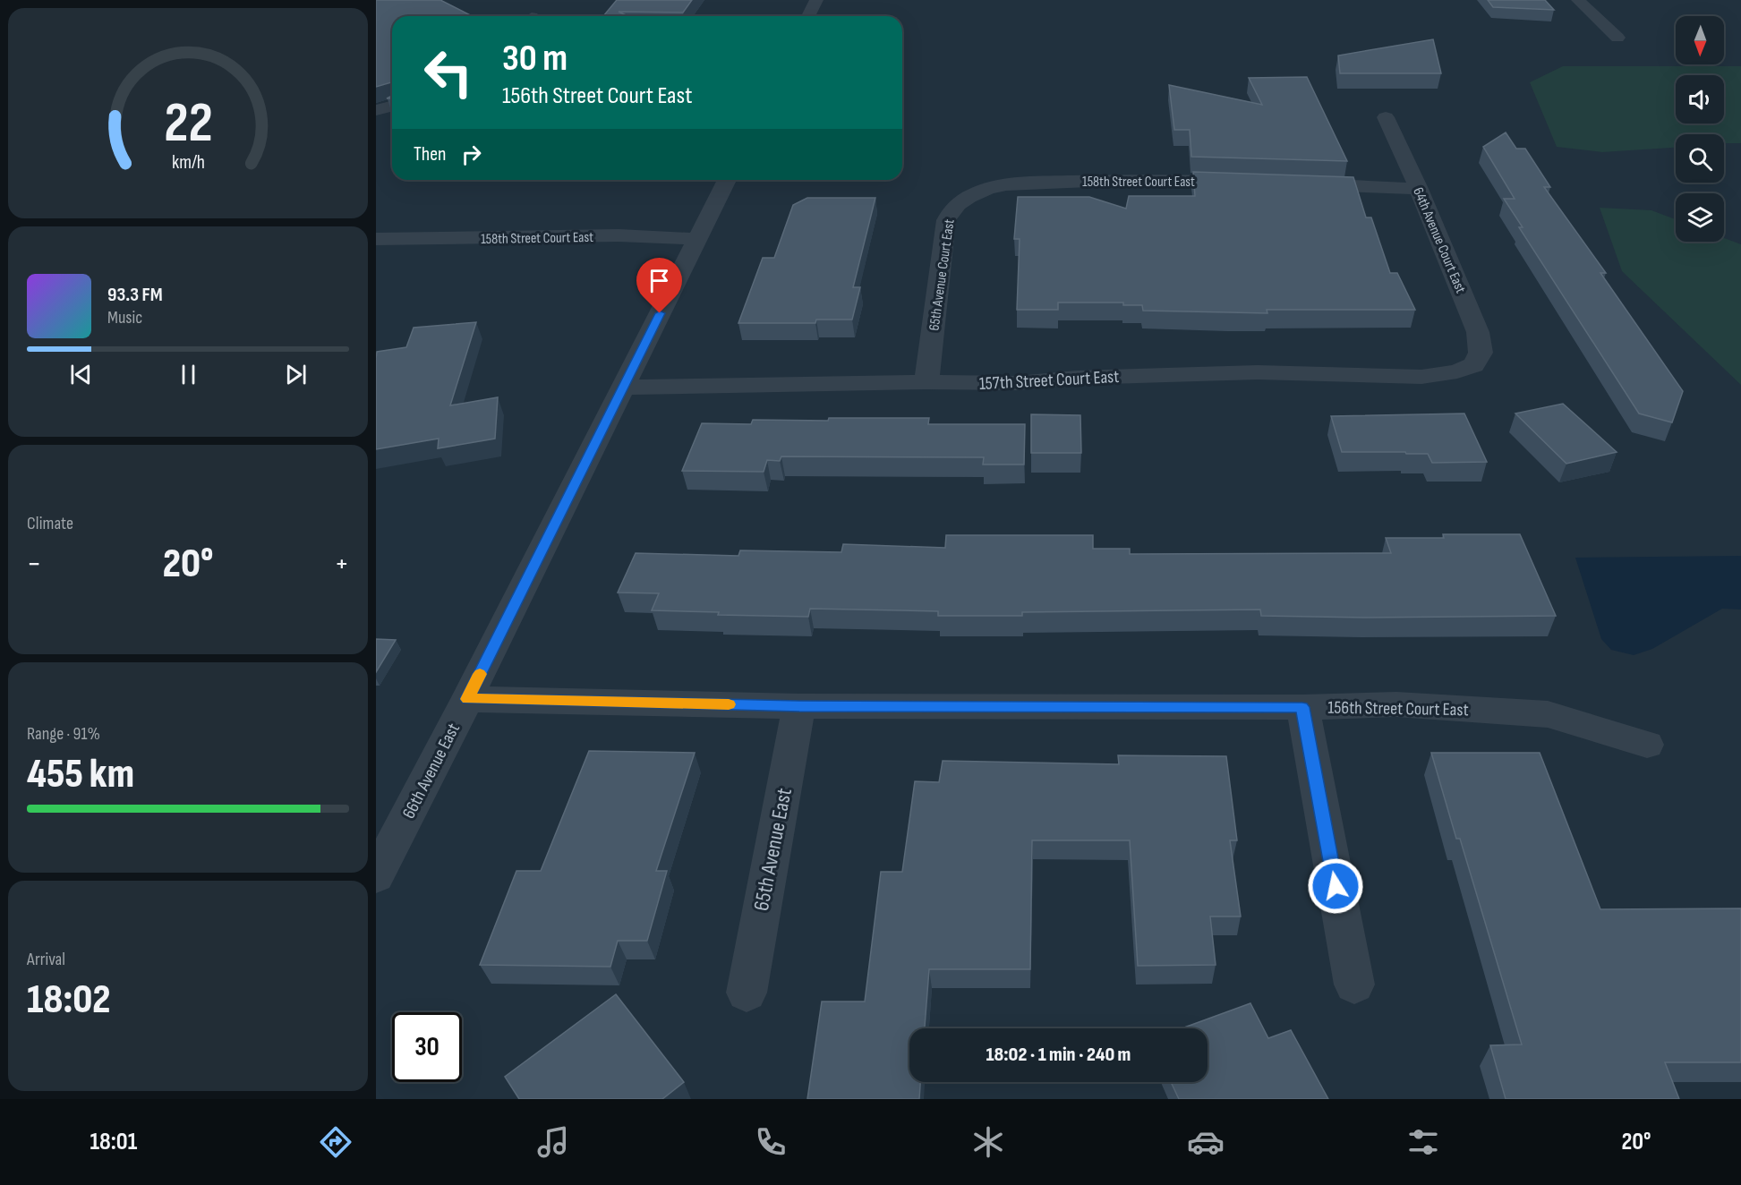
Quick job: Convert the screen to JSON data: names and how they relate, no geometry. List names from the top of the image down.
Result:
{
  "streets": {
    "street": [
      "158th Street Court East",
      "64th Avenue Court East",
      "65th Avenue Court East",
      "157th Street Court East",
      "156th Street Court East",
      "66th Avenue East",
      "65th Avenue East"
    ]
  },
  "crossings": [
    ["158th Street Court East", "65th Avenue Court East"],
    ["158th Street Court East", "66th Avenue East"],
    ["64th Avenue Court East", "157th Street Court East"],
    ["65th Avenue Court East", "157th Street Court East"],
    ["157th Street Court East", "66th Avenue East"],
    ["156th Street Court East", "66th Avenue East"],
    ["156th Street Court East", "65th Avenue East"]
  ],
  "north": "bottom",
  "page": {
    "turn": ["30 m", "156th Street Court East"],
    "then": "Then",
    "song": ["93.3 FM", "Music"],
    "tile": [
      "Climate",
      ["Range · 91%", "455 km"],
      ["Arrival", "18:02"]
    ],
    "heat": ["−", "20°", "+"],
    "limit": "30",
    "trip": "18:02 · 1 min · 240 m",
    "tabs": ["18:01", "20°"],
    "gauge": ["22", "km/h"]
  }
}
